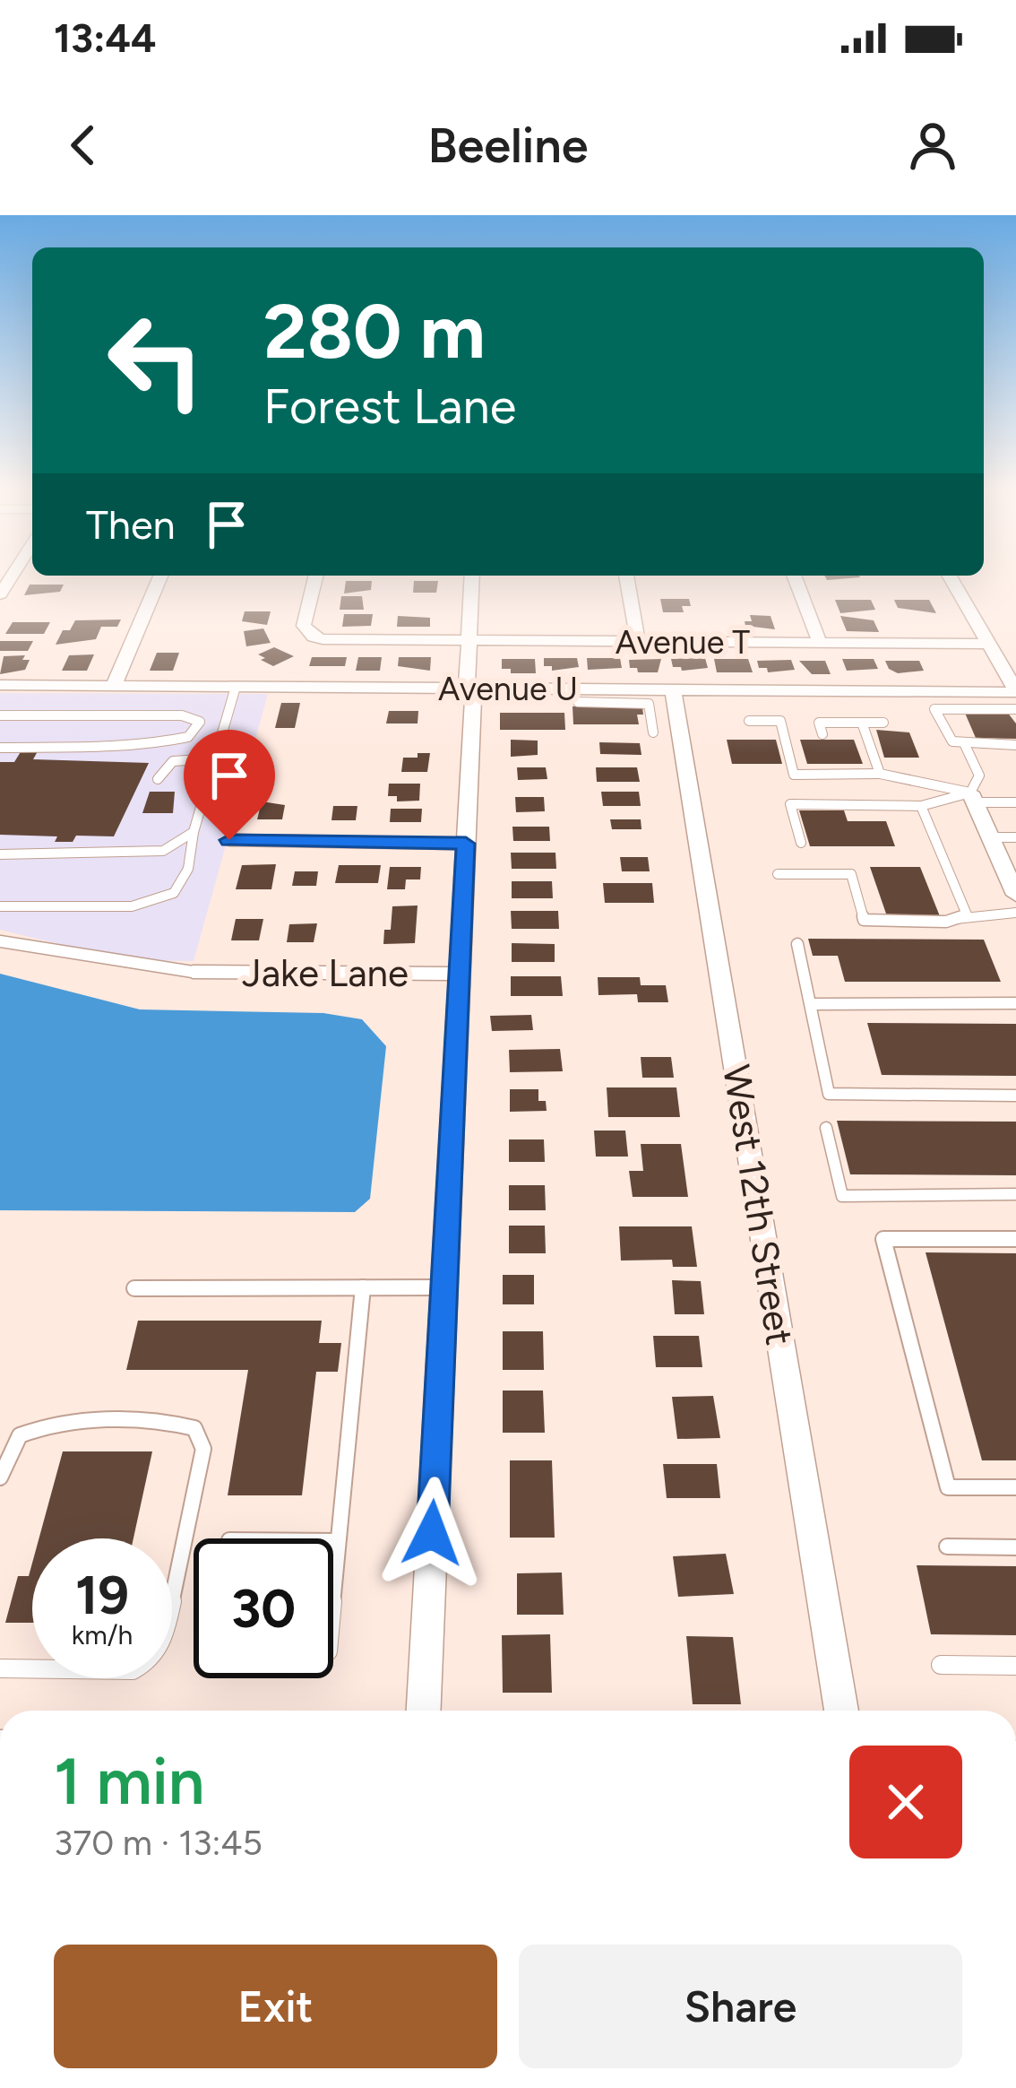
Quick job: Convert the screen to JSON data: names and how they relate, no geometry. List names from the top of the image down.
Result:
{
  "streets": {
    "street": [
      "Avenue T",
      "Avenue U",
      "Jake Lane",
      "West 12th Street"
    ]
  },
  "crossings": [
    ["Avenue U", "West 12th Street"]
  ],
  "page": {
    "status": "13:44",
    "header": "Beeline",
    "turn": ["280 m", "Forest Lane"],
    "then": "Then",
    "speed": "19 km/h",
    "limit": "30",
    "heading": ["1 min", "370 m · 13:45"],
    "buttons": ["Exit", "Share"]
  }
}
